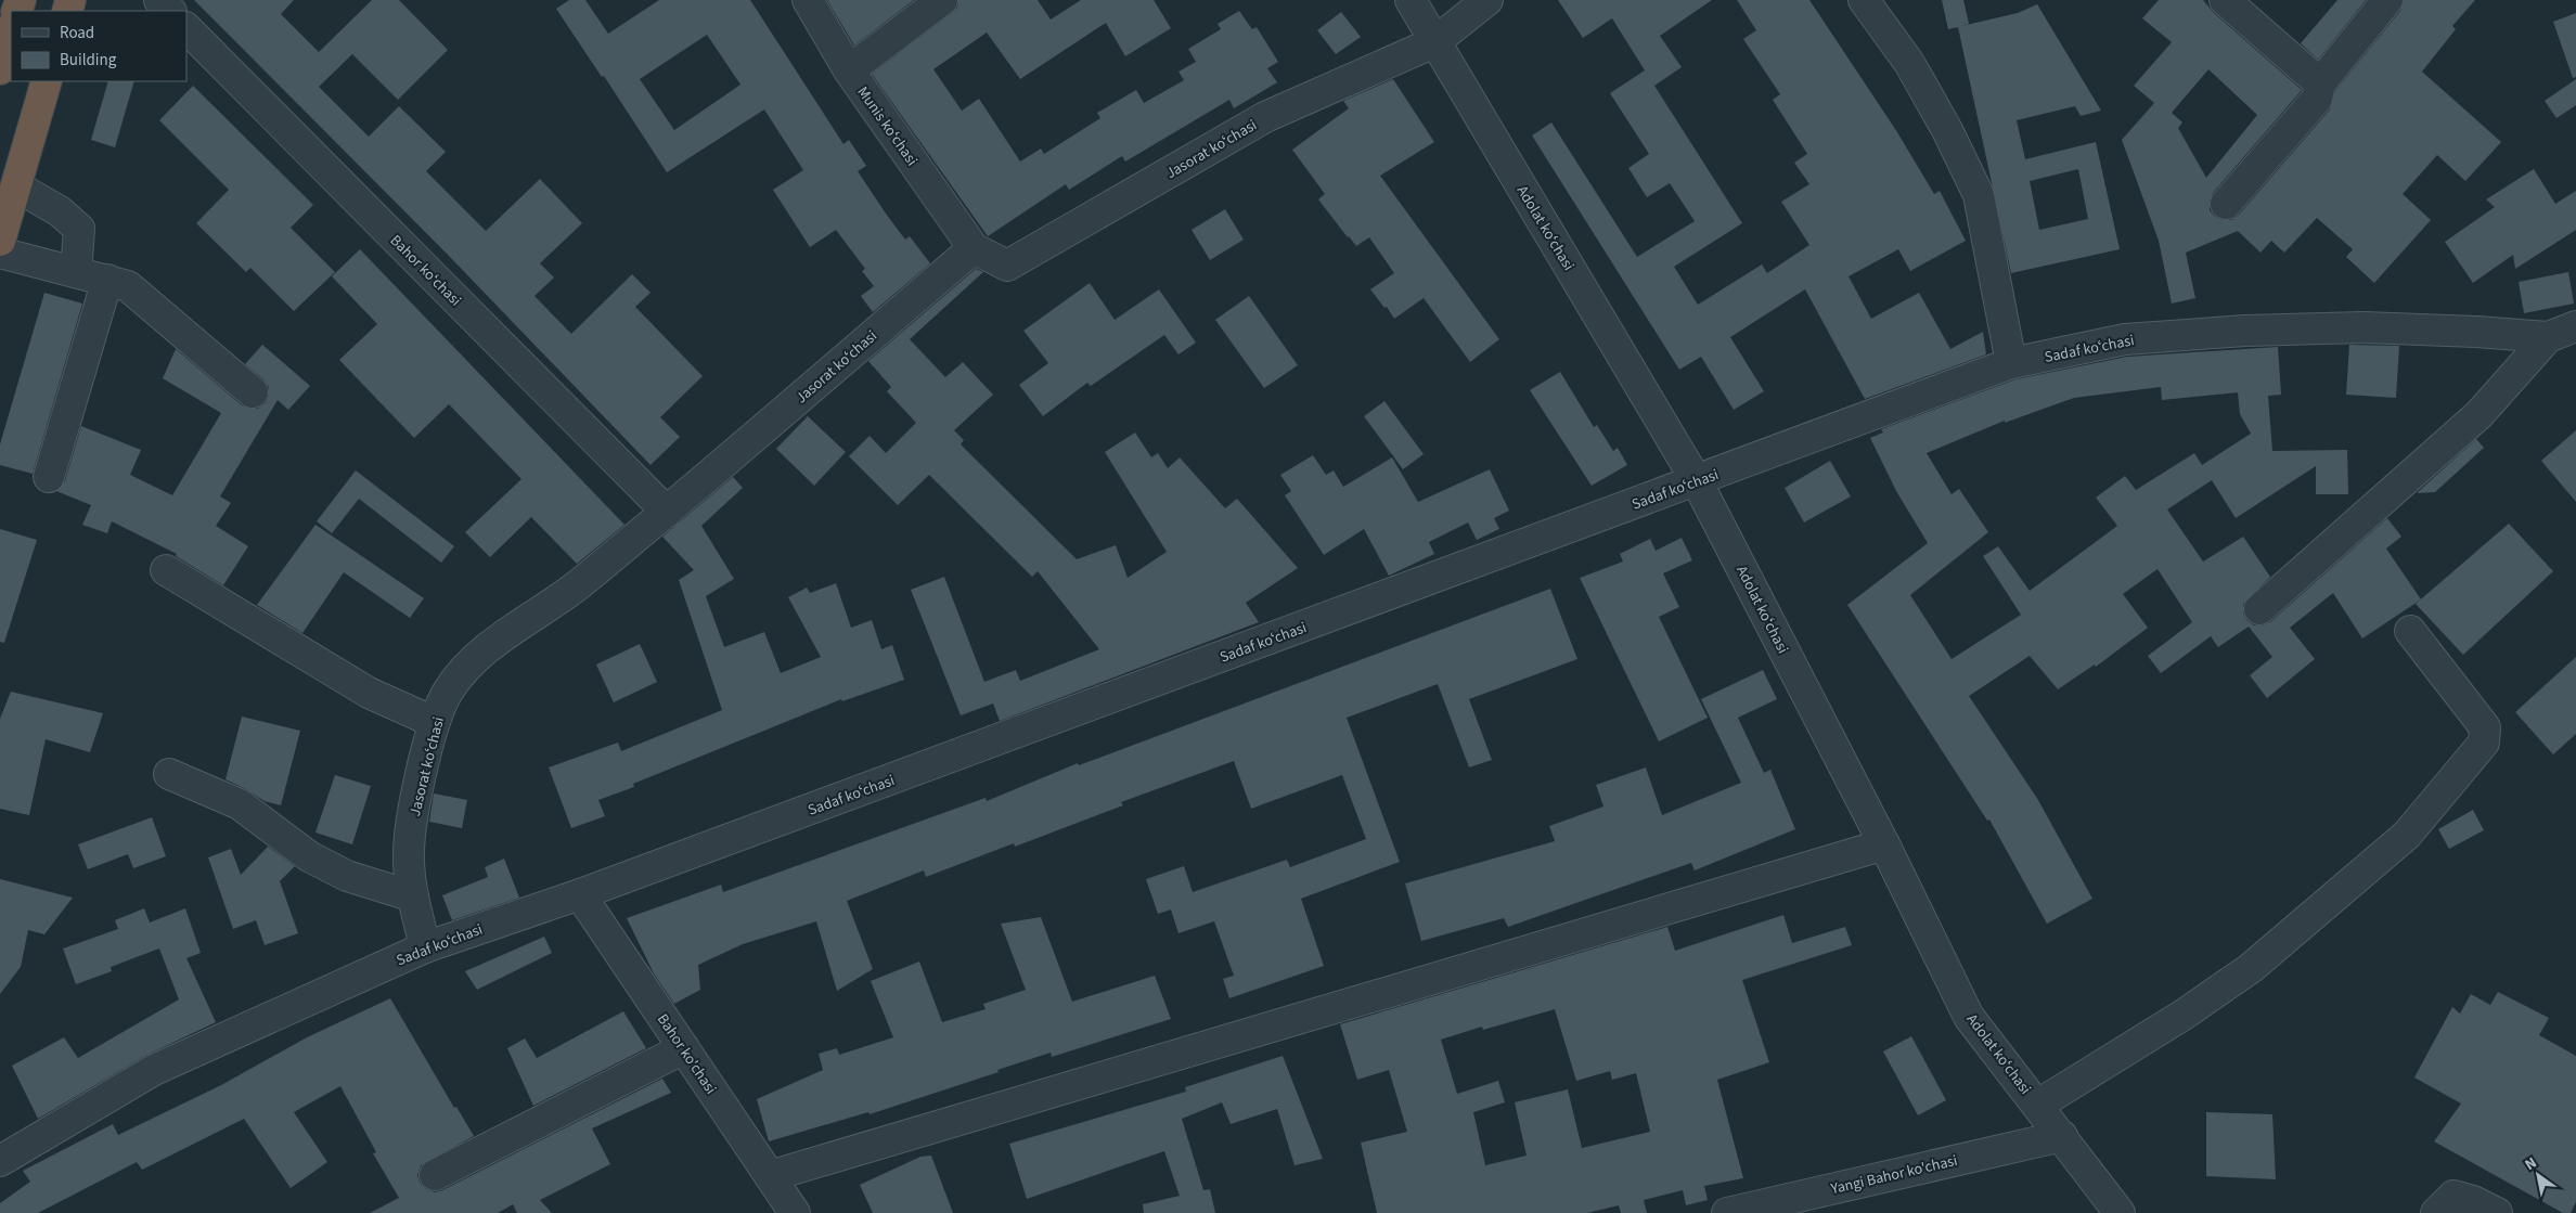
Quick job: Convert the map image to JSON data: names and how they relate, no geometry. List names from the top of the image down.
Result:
{
  "streets": {
    "street": [
      "Munis koʻchasi",
      "Jasorat koʻchasi",
      "Adolat koʻchasi",
      "Bahor koʻchasi",
      "Sadaf koʻchasi",
      "Bahor ko'chasi",
      "Yangi Bahor ko'chasi"
    ]
  },
  "crossings": [
    ["Munis koʻchasi", "Jasorat koʻchasi"],
    ["Jasorat koʻchasi", "Adolat koʻchasi"],
    ["Jasorat koʻchasi", "Bahor koʻchasi"],
    ["Jasorat koʻchasi", "Sadaf koʻchasi"],
    ["Adolat koʻchasi", "Sadaf koʻchasi"],
    ["Adolat koʻchasi", "Yangi Bahor ko'chasi"],
    ["Sadaf koʻchasi", "Bahor ko'chasi"]
  ],
  "legend": ["Road", "Building"],
  "north": "top left"
}
